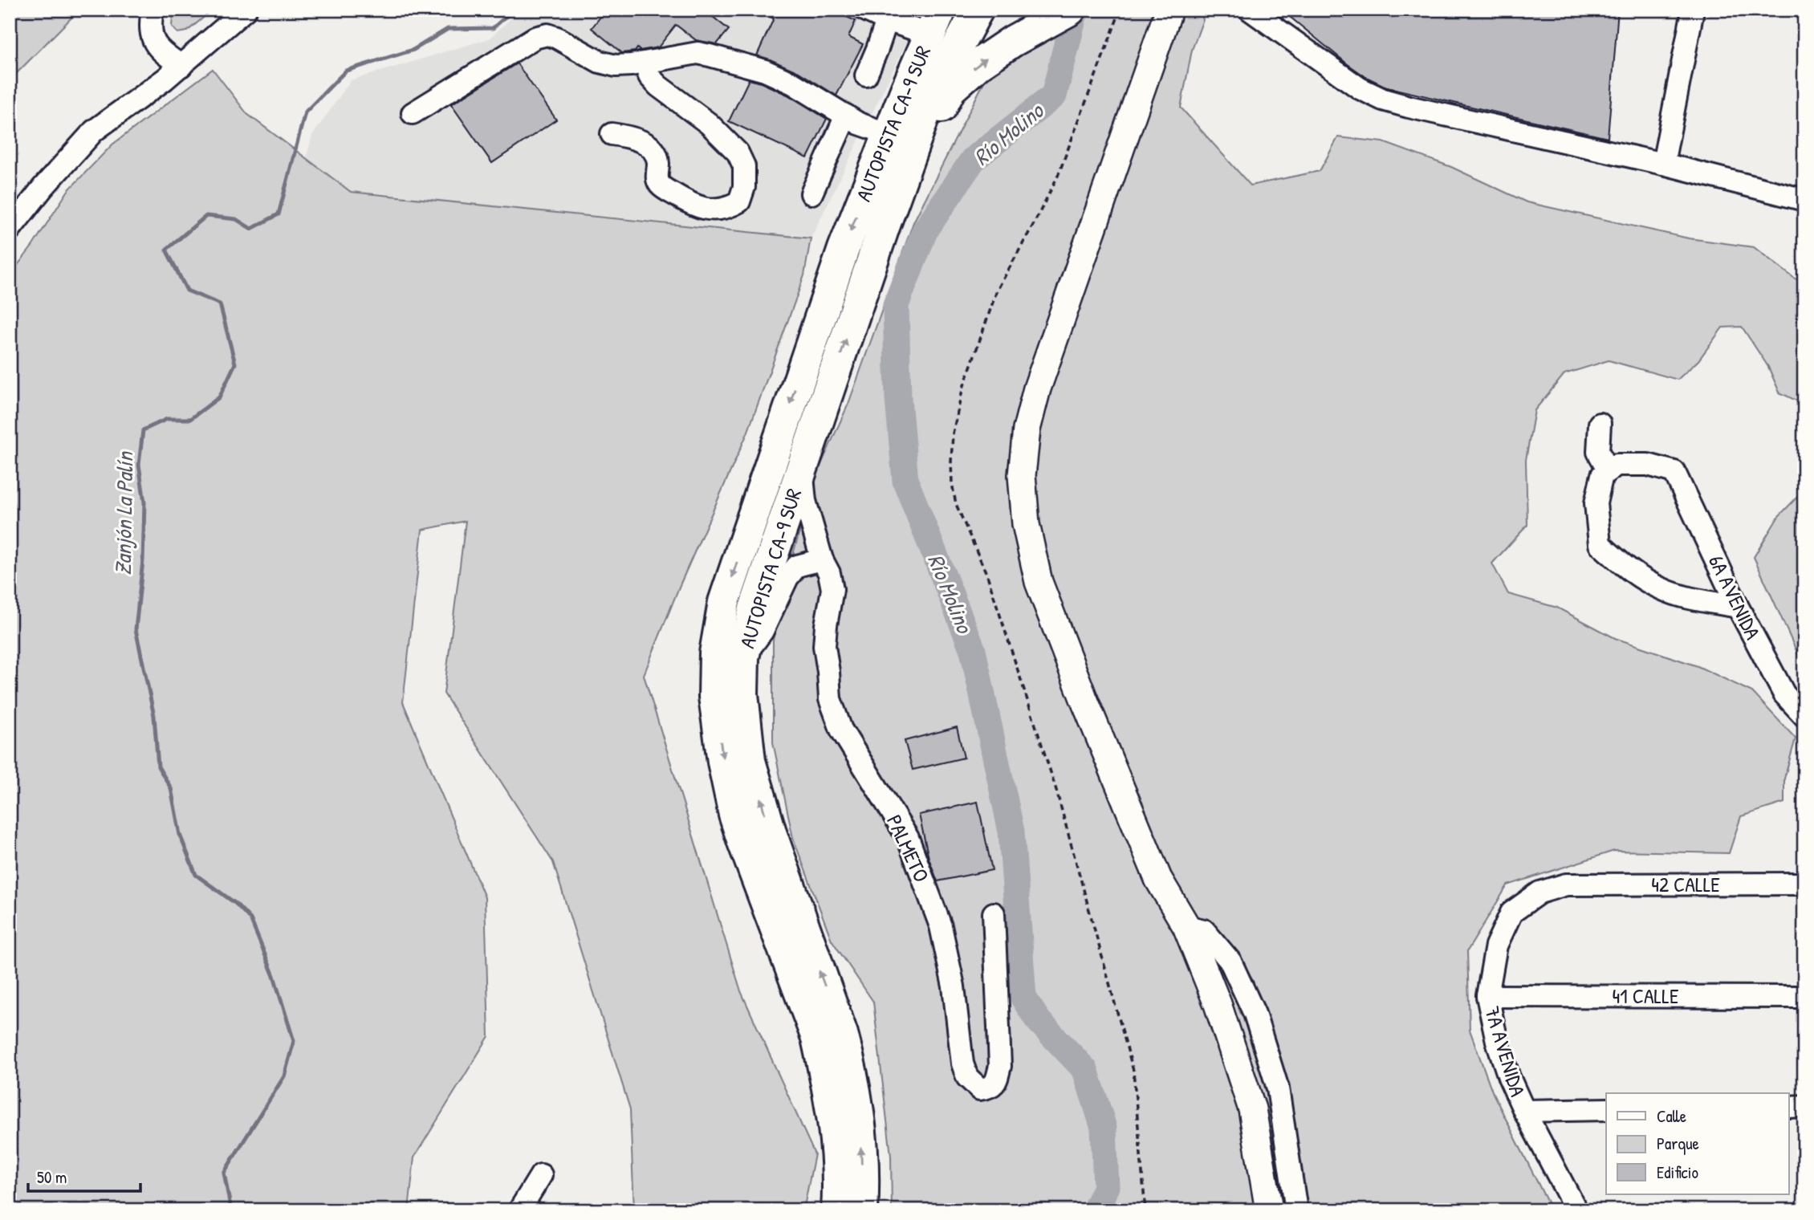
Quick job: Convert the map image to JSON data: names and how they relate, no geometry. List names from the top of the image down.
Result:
{
  "streets": {
    "highway": ["AUTOPISTA CA-9 SUR"],
    "street": [
      "6A AVENIDA",
      "PALMETO",
      "42 CALLE",
      "41 CALLE",
      "7A AVENIDA"
    ]
  },
  "crossings": [
    ["42 CALLE", "7A AVENIDA"],
    ["41 CALLE", "7A AVENIDA"]
  ],
  "water": ["Río Molino", "Zanjón La Palín"],
  "legend": ["Calle", "Parque", "Edificio"],
  "scale_bar": "50 m"
}
